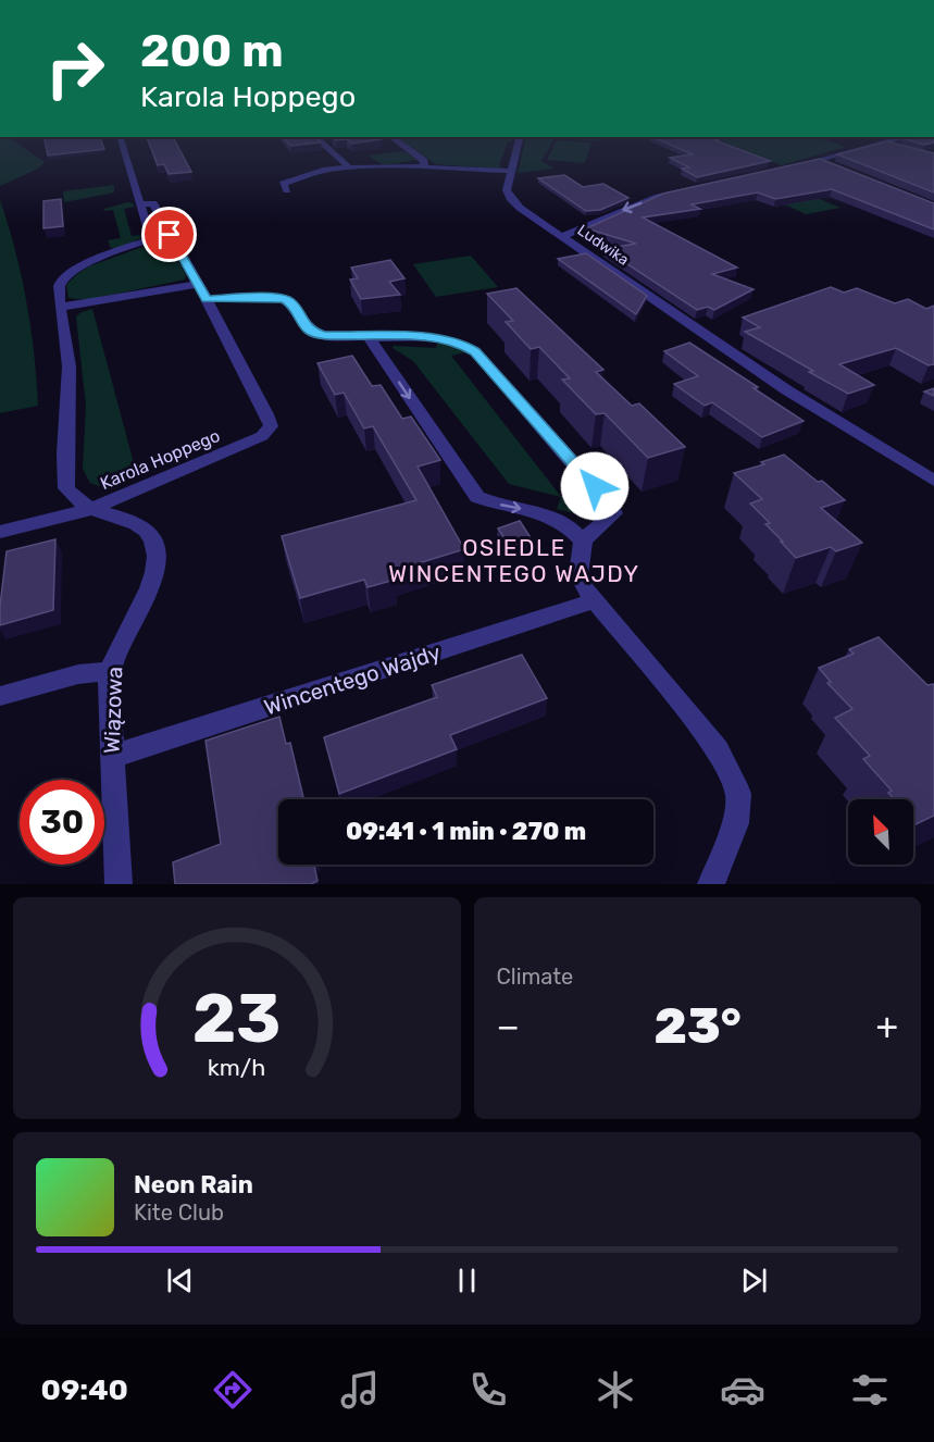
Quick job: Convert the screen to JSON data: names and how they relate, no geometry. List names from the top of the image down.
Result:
{
  "streets": {
    "street": [
      "Ludwika",
      "Karola Hoppego",
      "Wincentego Wajdy",
      "Wiązowa"
    ]
  },
  "crossings": [
    ["Karola Hoppego", "Wiązowa"],
    ["Wincentego Wajdy", "Wiązowa"]
  ],
  "districts": ["OSIEDLE WINCENTEGO WAJDY"],
  "north": "top left",
  "page": {
    "turn": ["200 m", "Karola Hoppego"],
    "limit": "30",
    "trip": "09:41 · 1 min · 270 m",
    "tile": "Climate",
    "heat": ["−", "23°", "+"],
    "song": ["Neon Rain", "Kite Club"],
    "tabs": "09:40",
    "gauge": ["23", "km/h"]
  }
}
